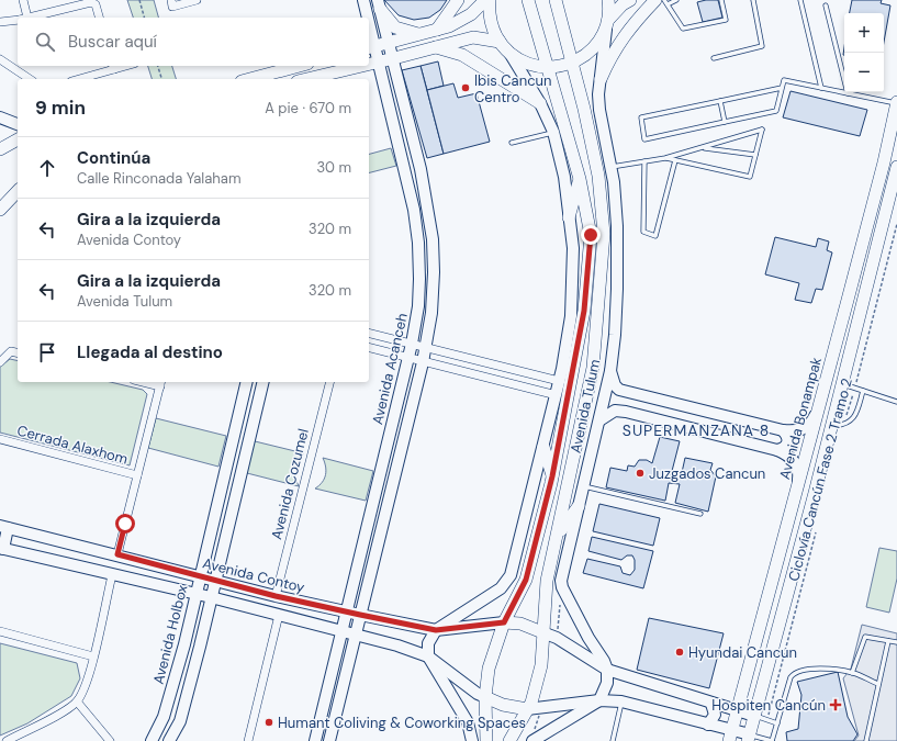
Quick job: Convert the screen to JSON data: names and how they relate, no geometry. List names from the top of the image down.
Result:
{
  "streets": {
    "main road": ["Avenida Tulum", "Avenida Bonampak"],
    "street": [
      "Avenida Acanceh",
      "Cerrada Alaxhom",
      "Avenida Cozumel",
      "Avenida Contoy",
      "Avenida Holbox"
    ],
    "path": ["Ciclovía Cancún Fase 2 Tramo 2"]
  },
  "crossings": [
    ["Avenida Acanceh", "Avenida Contoy"],
    ["Avenida Tulum", "Avenida Contoy"],
    ["Avenida Cozumel", "Avenida Contoy"],
    ["Avenida Contoy", "Avenida Holbox"]
  ],
  "districts": ["SUPERMANZANA 8"],
  "places": {
    "other": [
      "Ibis Cancun Centro",
      "Juzgados Cancun",
      "Hyundai Cancun",
      "Humant Coliving & Coworking Spaces"
    ],
    "health": ["Hospiten Cancún"]
  },
  "page": {
    "map_buttons": ["+", "−"],
    "search": "Buscar aquí",
    "heading": ["9 min", "A pie · 670 m"],
    "list": [
      ["Continúa", "Calle Rinconada Yalaham", "30 m"],
      ["Gira a la izquierda", "Avenida Contoy", "320 m"],
      ["Gira a la izquierda", "Avenida Tulum", "320 m"],
      "Llegada al destino"
    ]
  }
}
